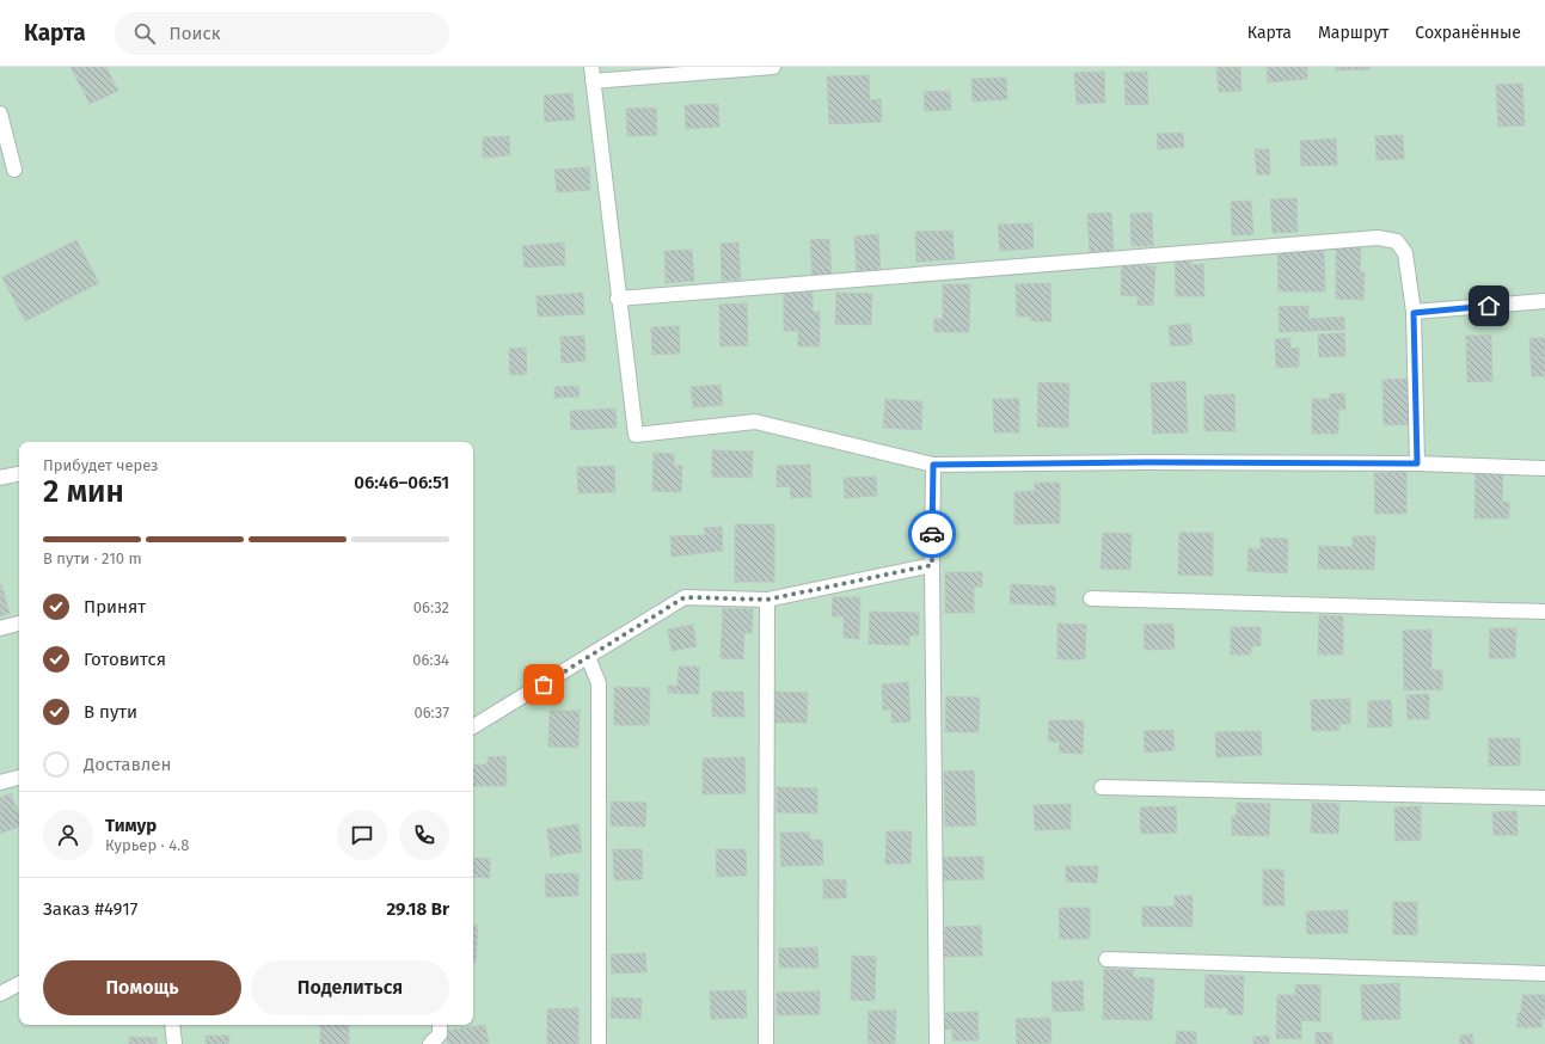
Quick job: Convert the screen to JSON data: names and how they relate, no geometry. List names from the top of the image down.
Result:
{
  "page": {
    "header": "Карта",
    "search": "Поиск",
    "nav": ["Карта", "Маршрут", "Сохранённые"],
    "heading": ["2 мин", "Прибудет через", "06:46–06:51"],
    "panel": [
      "Тимур",
      "Курьер · 4.8",
      "Заказ #4917",
      "29.18 Br"
    ],
    "bar": "В пути · 210 m",
    "list": [
      ["Принят", "06:32"],
      ["Готовится", "06:34"],
      ["В пути", "06:37"],
      "Доставлен"
    ],
    "buttons": ["Помощь", "Поделиться"]
  }
}
